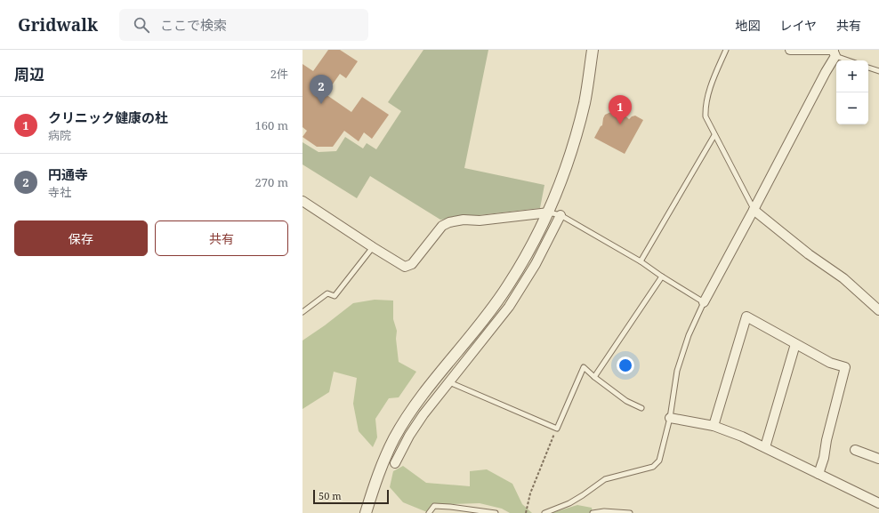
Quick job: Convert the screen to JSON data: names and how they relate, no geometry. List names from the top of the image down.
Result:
{
  "scale_bar": "50 m",
  "page": {
    "header": "Gridwalk",
    "search": "ここで検索",
    "nav": ["地図", "レイヤ", "共有"],
    "heading": ["周辺", "2件"],
    "map_buttons": ["+", "−"],
    "pins": ["2", "1"],
    "list": [
      {
        "mark": "1",
        "name": "クリニック健康の杜",
        "note": "病院",
        "value": "160 m"
      },
      {
        "mark": "2",
        "name": "円通寺",
        "note": "寺社",
        "value": "270 m"
      }
    ],
    "buttons": ["保存", "共有"],
    "scale": "50 m"
  }
}
